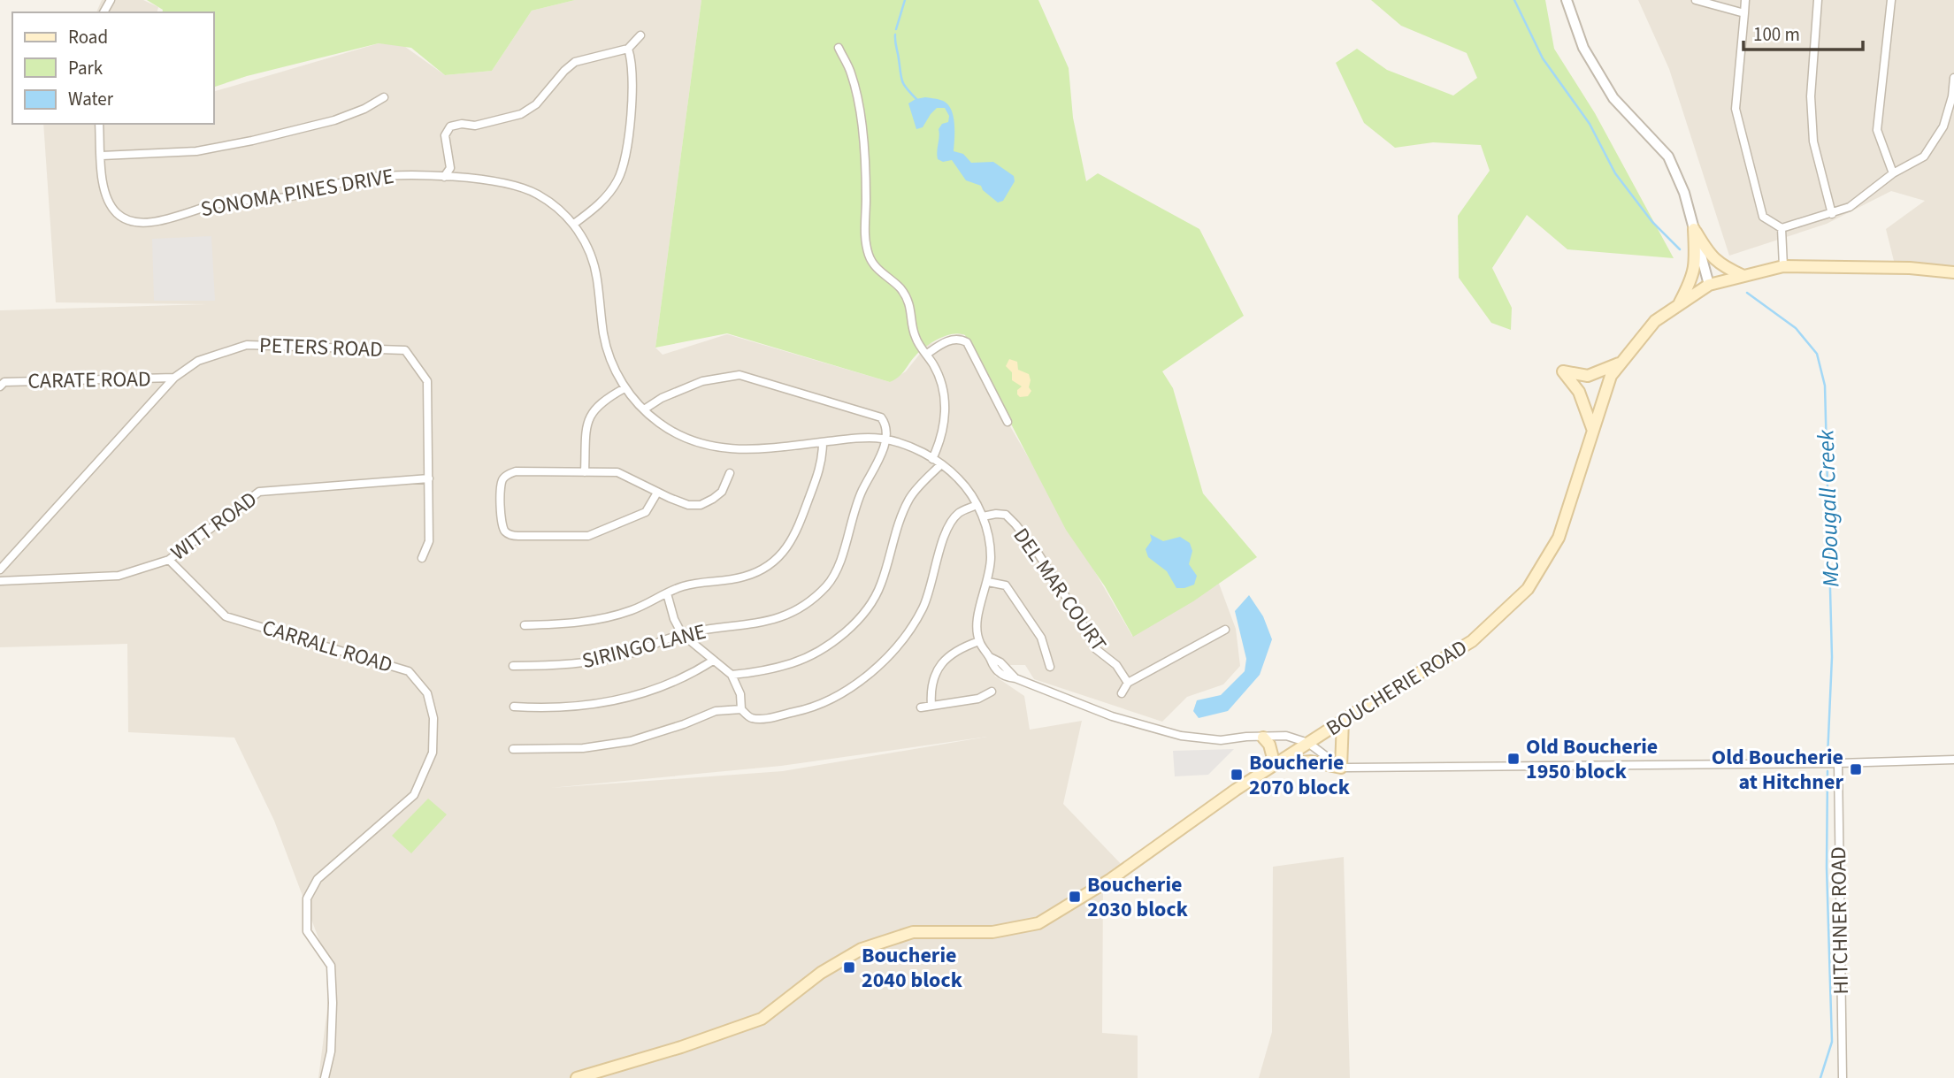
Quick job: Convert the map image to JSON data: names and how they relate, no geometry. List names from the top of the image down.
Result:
{
  "streets": {
    "main road": ["BOUCHERIE ROAD"],
    "street": [
      "SONOMA PINES DRIVE",
      "PETERS ROAD",
      "CARATE ROAD",
      "WITT ROAD",
      "DEL MAR COURT",
      "CARRALL ROAD",
      "SIRINGO LANE",
      "HITCHNER ROAD"
    ]
  },
  "crossings": [
    ["SONOMA PINES DRIVE", "DEL MAR COURT"],
    ["SONOMA PINES DRIVE", "SIRINGO LANE"],
    ["PETERS ROAD", "CARATE ROAD"],
    ["PETERS ROAD", "WITT ROAD"],
    ["WITT ROAD", "CARRALL ROAD"]
  ],
  "water": ["McDougall Creek"],
  "places": {
    "transit": [
      "Old Boucherie 1950 block",
      "Old Boucherie at Hitchner",
      "Boucherie 2070 block",
      "Boucherie 2030 block",
      "Boucherie 2040 block"
    ]
  },
  "legend": ["Road", "Park", "Water"],
  "scale_bar": "100 m"
}
